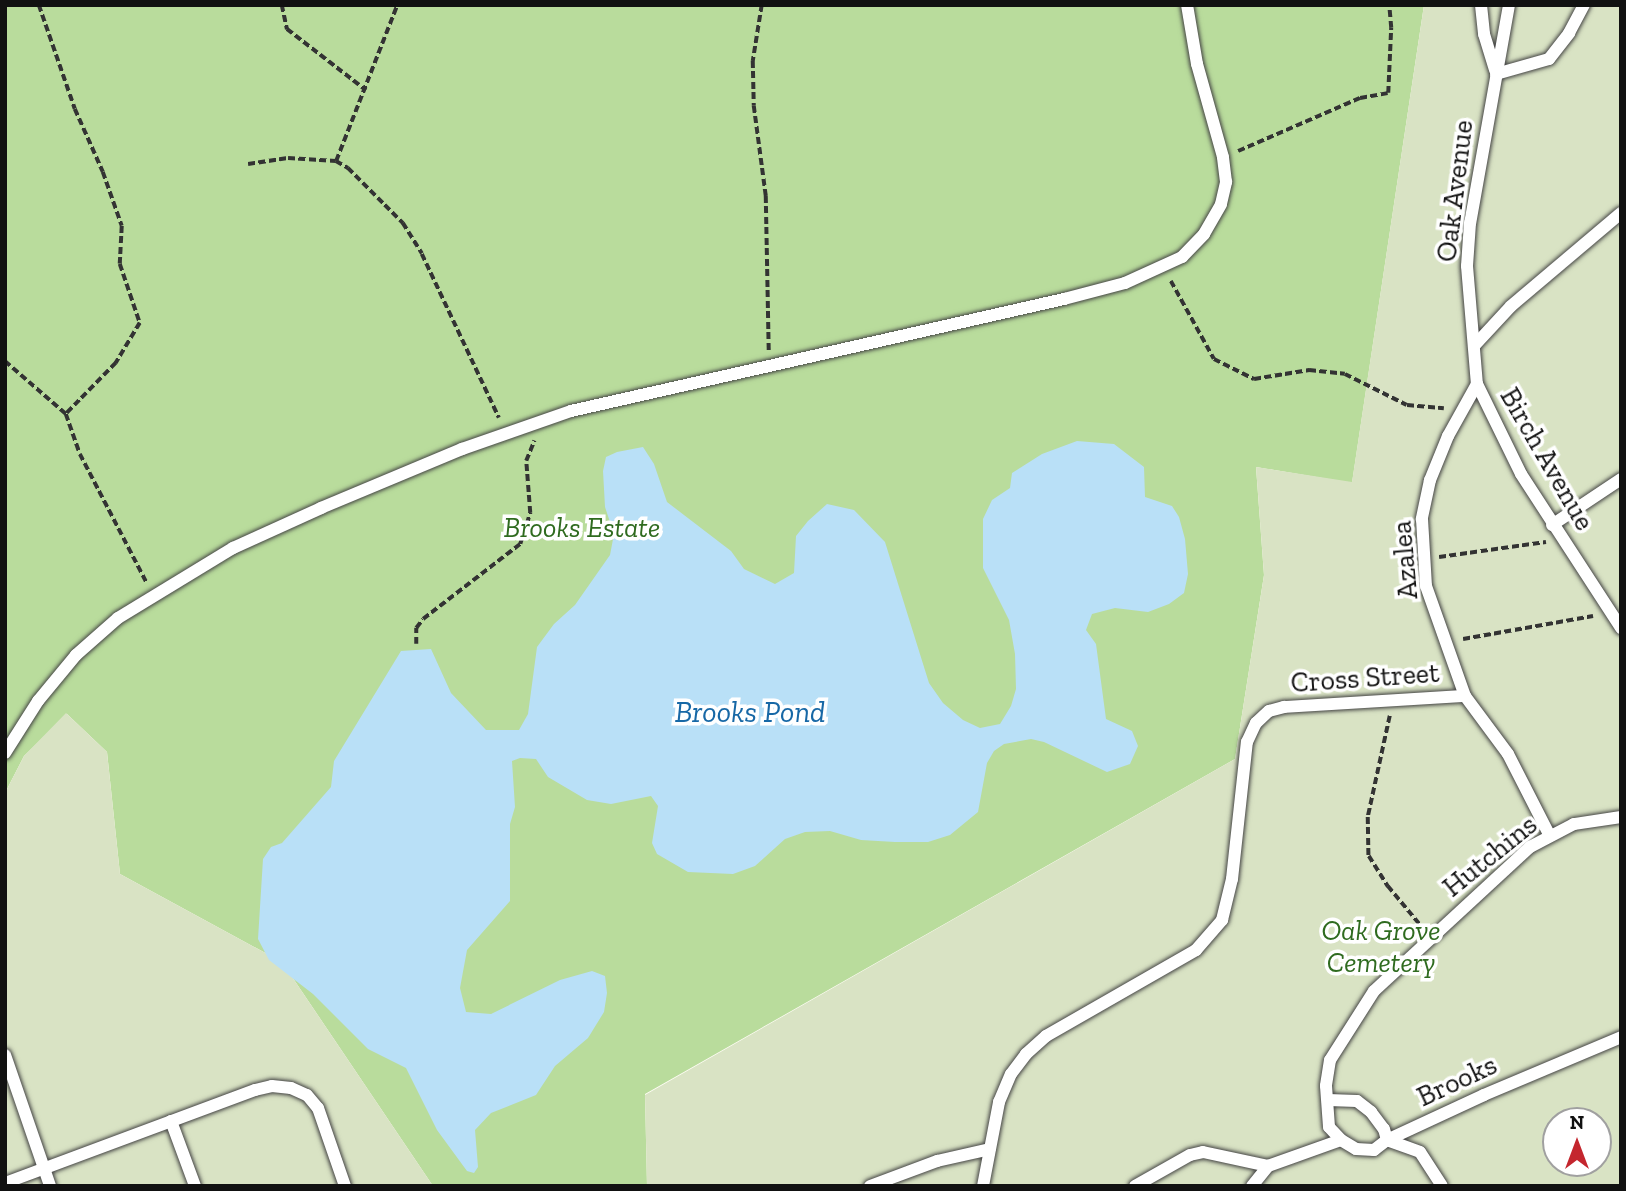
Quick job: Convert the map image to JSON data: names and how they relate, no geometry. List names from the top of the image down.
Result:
{
  "streets": {
    "lane": [
      "Oak Avenue",
      "Birch Avenue",
      "Azalea",
      "Cross Street",
      "Hutchins",
      "Brooks"
    ]
  },
  "crossings": [
    ["Oak Avenue", "Birch Avenue"],
    ["Oak Avenue", "Azalea"],
    ["Birch Avenue", "Azalea"],
    ["Azalea", "Cross Street"],
    ["Azalea", "Hutchins"],
    ["Hutchins", "Brooks"]
  ],
  "water": ["Brooks Pond"],
  "parks": ["Brooks Estate", "Oak Grove Cemetery"],
  "north": "top"
}
